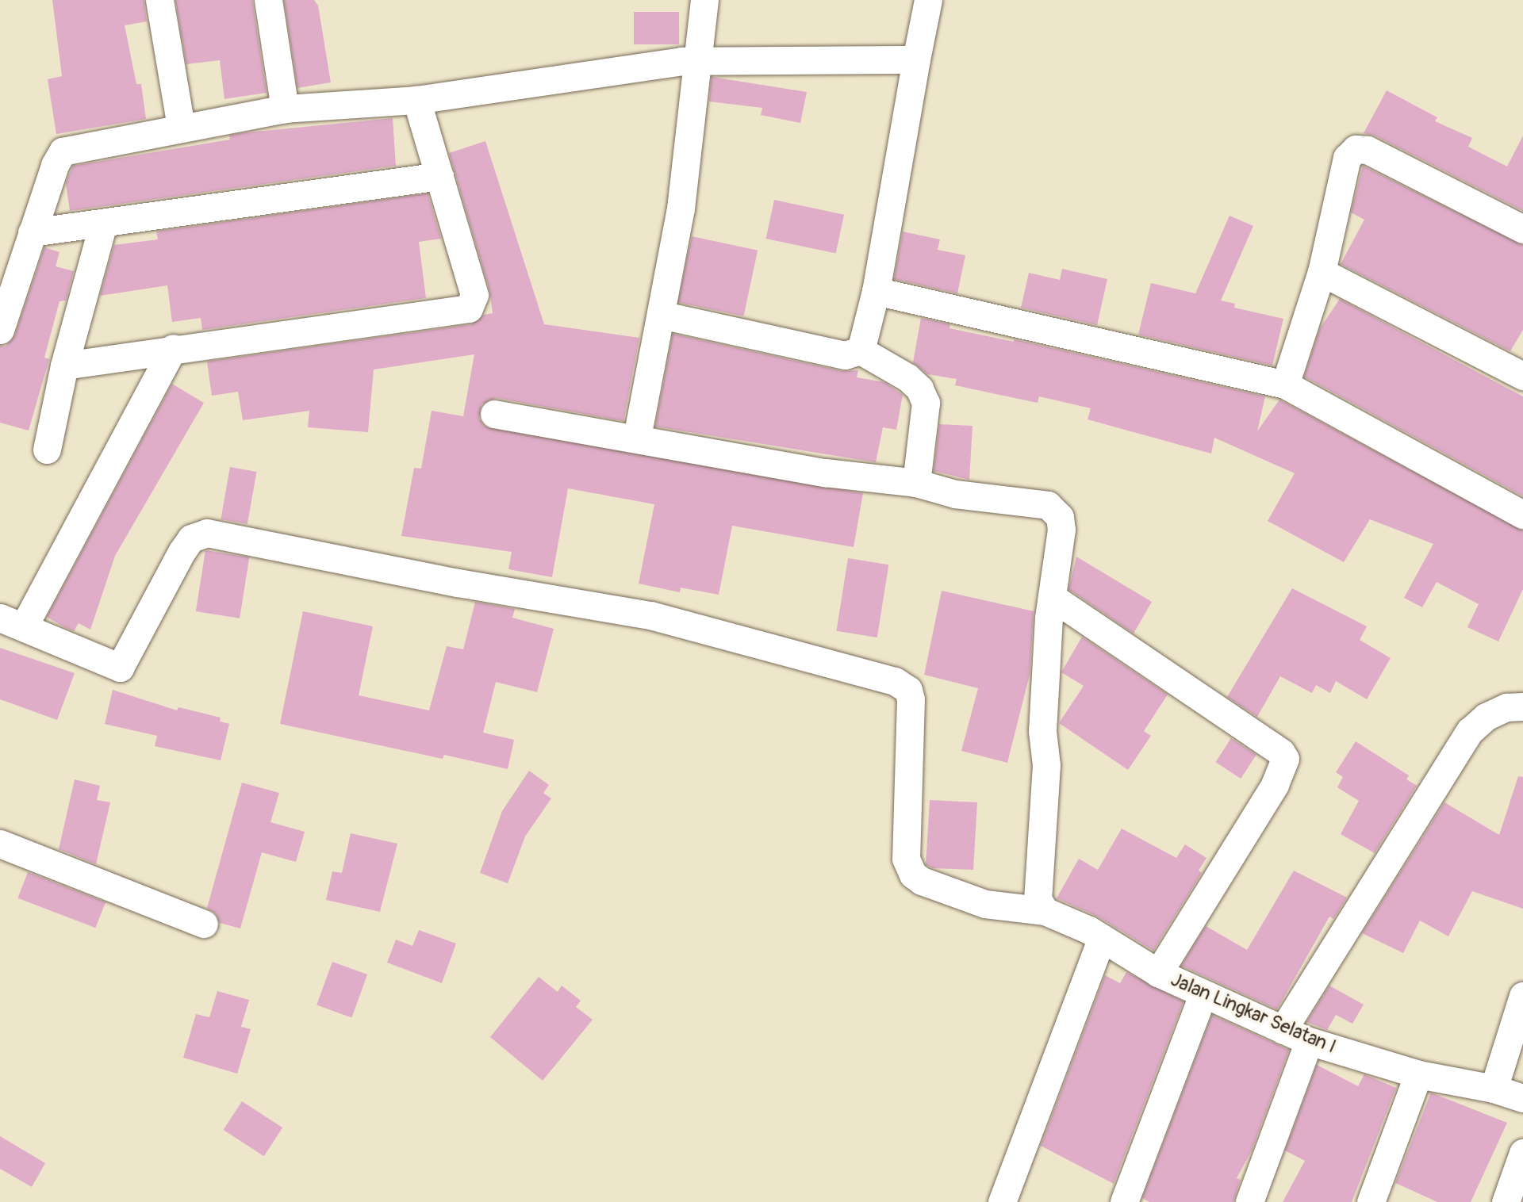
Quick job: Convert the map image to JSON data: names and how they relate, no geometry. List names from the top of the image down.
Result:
{
  "streets": {
    "street": ["Jalan Lingkar Selatan I"]
  }
}
